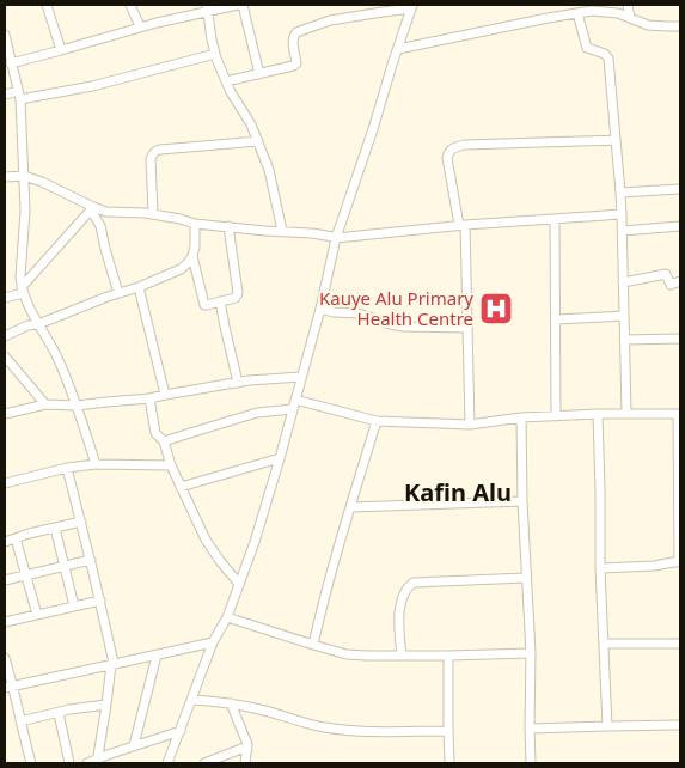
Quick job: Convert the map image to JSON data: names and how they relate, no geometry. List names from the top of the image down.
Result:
{
  "districts": ["Kafin Alu"],
  "places": {
    "hospital": ["Kauye Alu Primary Health Centre"]
  }
}
